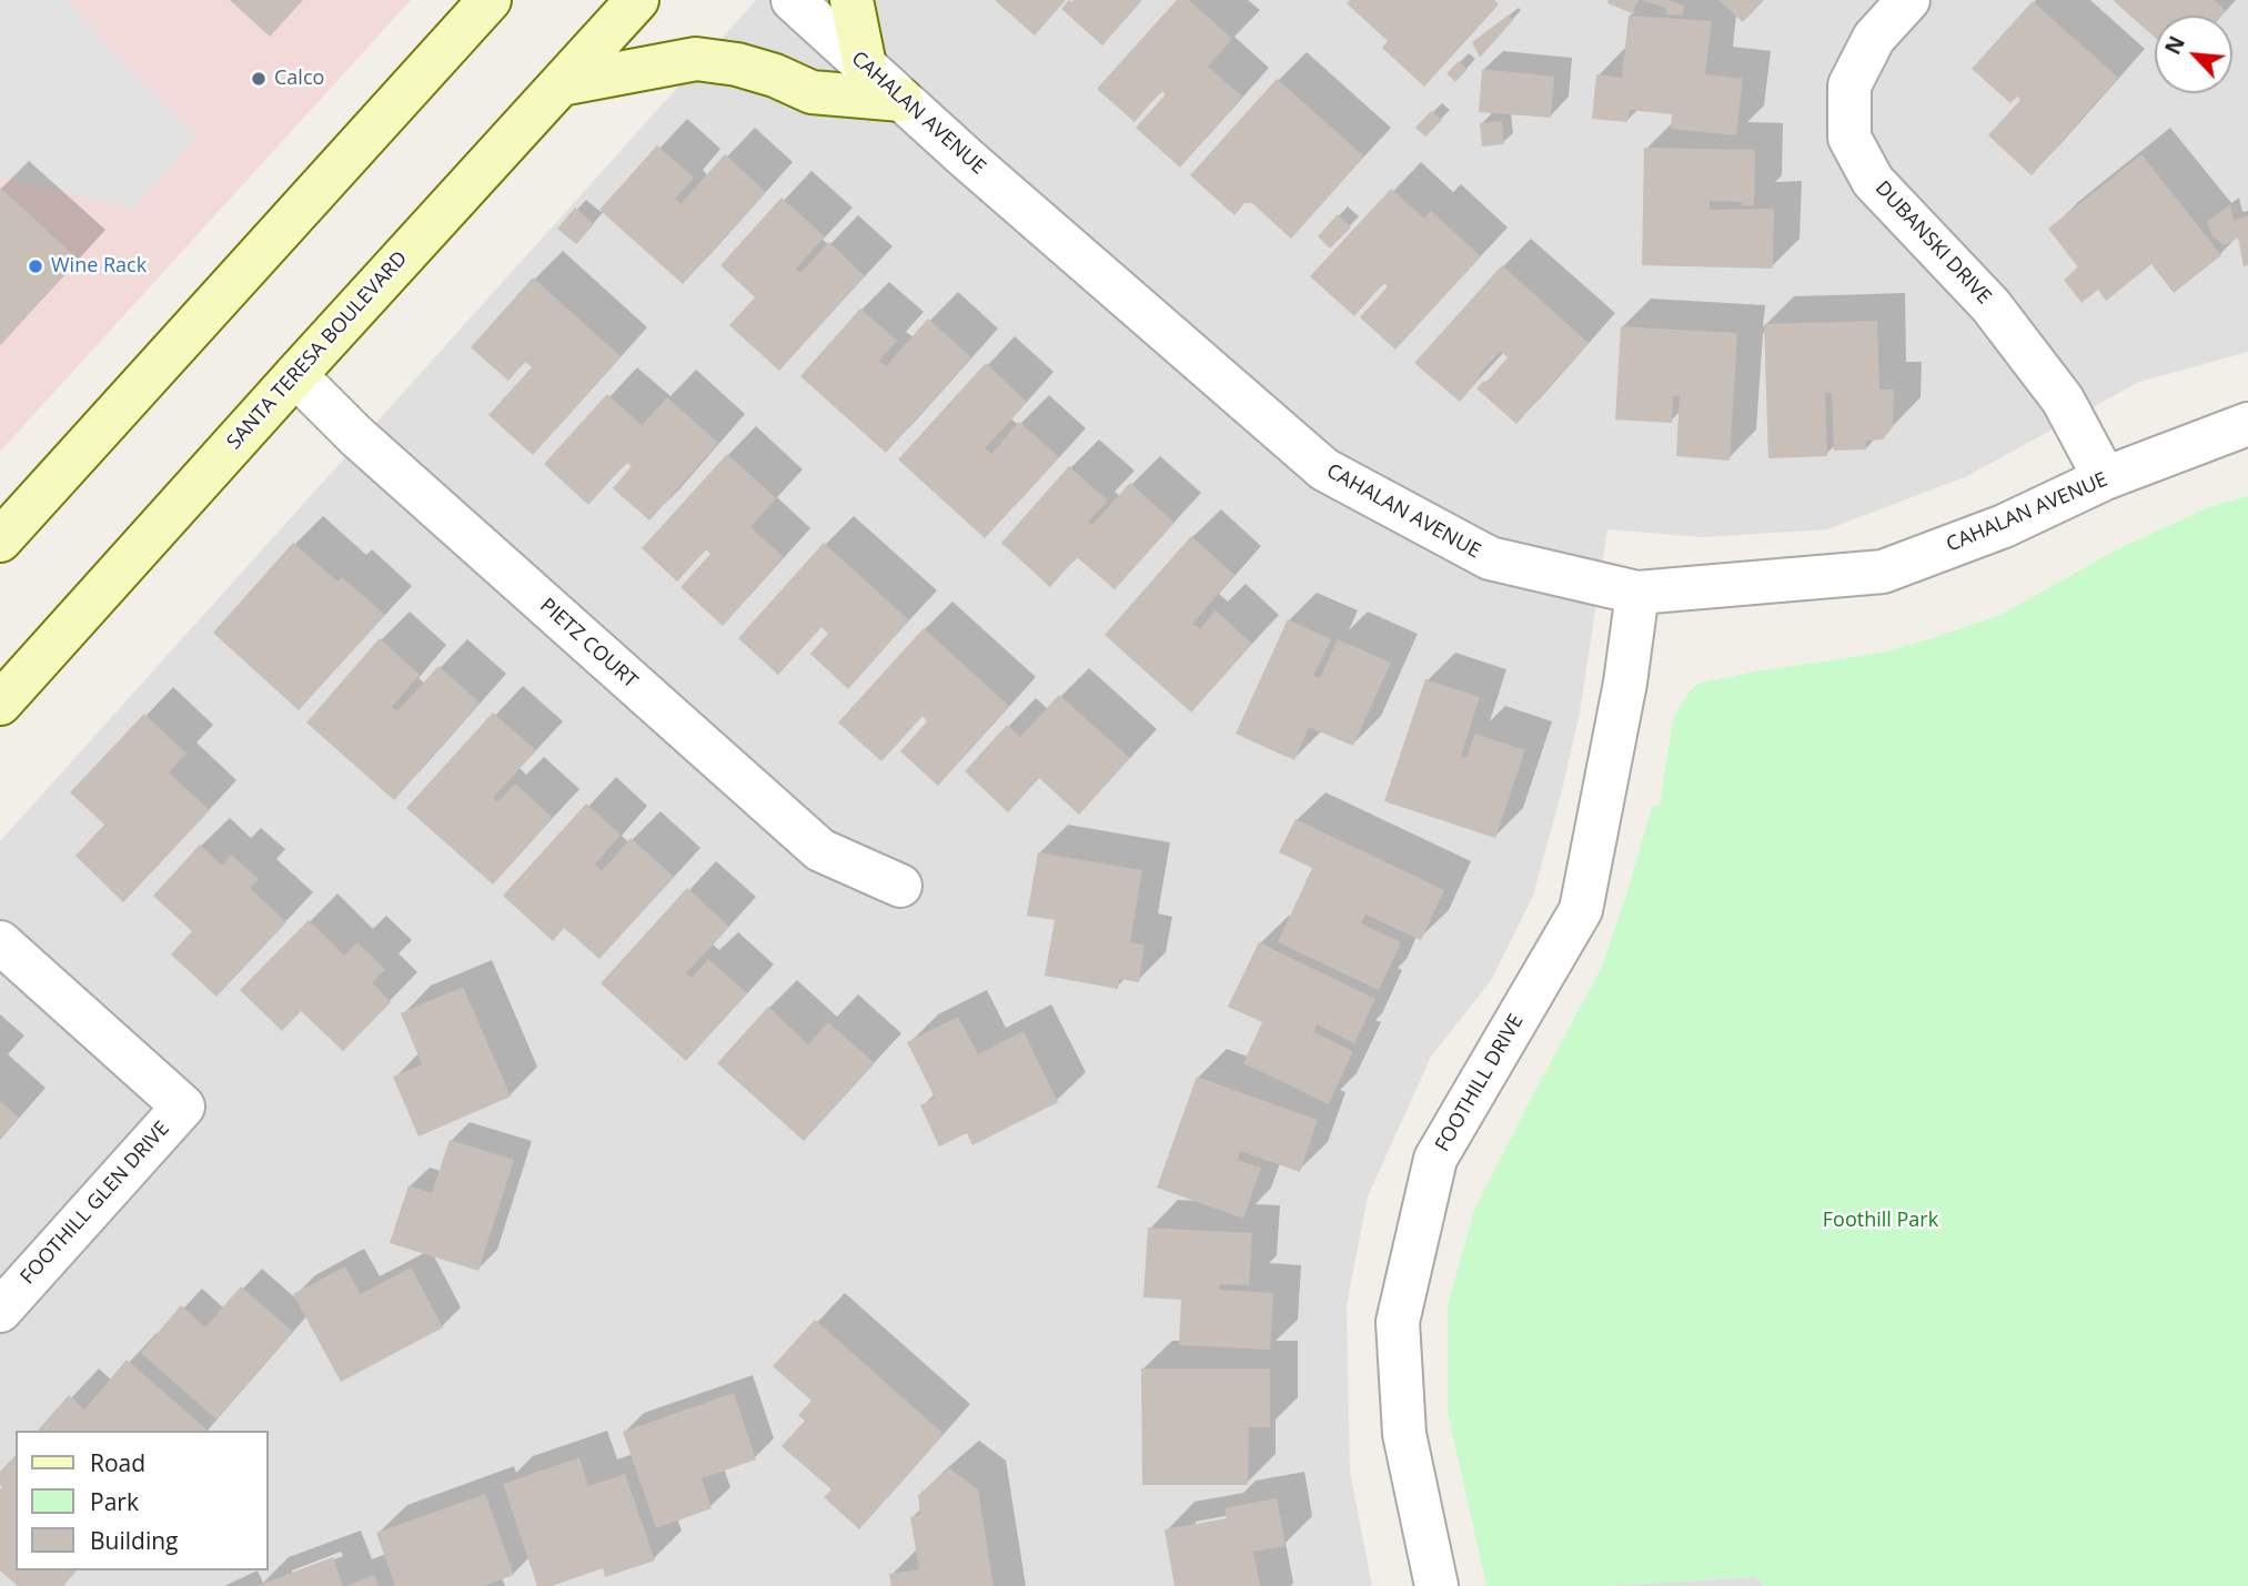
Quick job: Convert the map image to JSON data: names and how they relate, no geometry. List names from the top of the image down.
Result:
{
  "streets": {
    "main road": ["SANTA TERESA BOULEVARD"],
    "street": [
      "CAHALAN AVENUE",
      "DUBANSKI DRIVE",
      "PIETZ COURT",
      "FOOTHILL DRIVE",
      "FOOTHILL GLEN DRIVE"
    ]
  },
  "crossings": [
    ["CAHALAN AVENUE", "DUBANSKI DRIVE"],
    ["CAHALAN AVENUE", "FOOTHILL DRIVE"],
    ["SANTA TERESA BOULEVARD", "PIETZ COURT"]
  ],
  "parks": ["Foothill Park"],
  "places": ["Calco", "Wine Rack"],
  "legend": ["Road", "Park", "Building"],
  "north": "top left"
}
